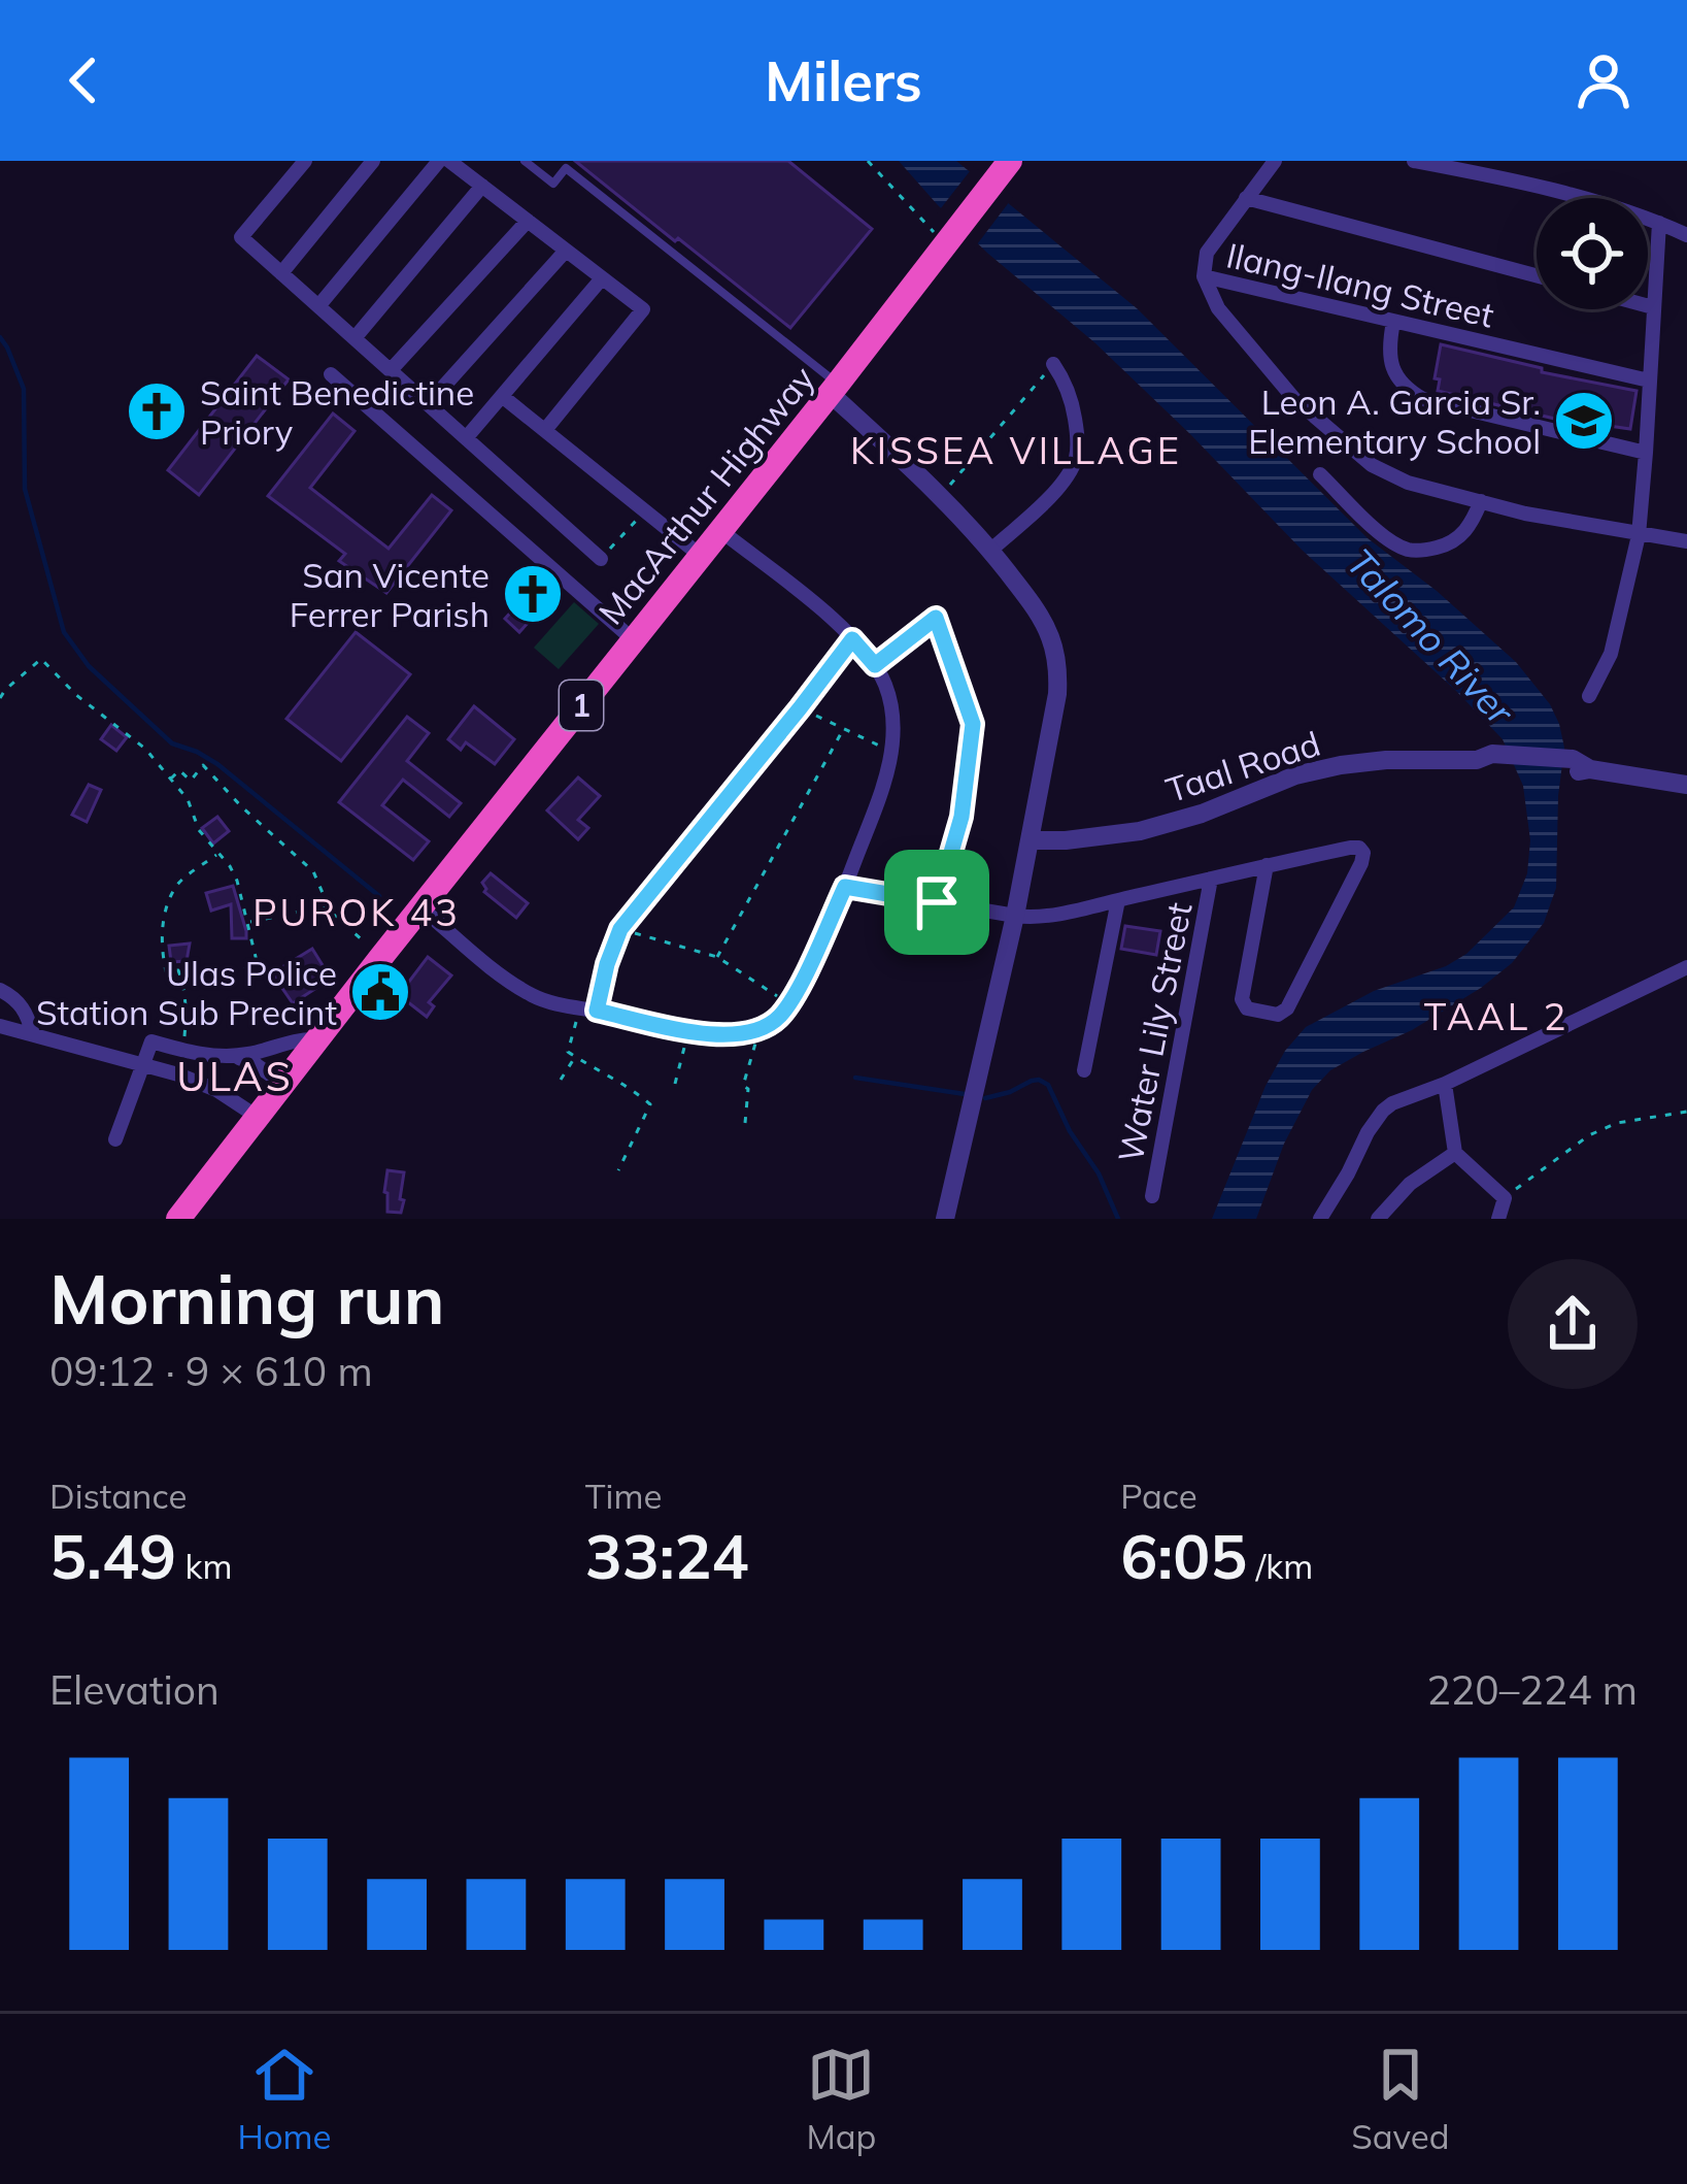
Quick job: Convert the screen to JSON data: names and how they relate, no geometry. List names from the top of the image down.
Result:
{
  "streets": {
    "highway": ["MacArthur Highway", "1"],
    "street": ["Ilang-Ilang Street", "Taal Road", "Water Lily Street"]
  },
  "districts": [
    "KISSEA VILLAGE",
    "PUROK 43",
    "TAAL 2",
    "ULAS"
  ],
  "water": ["Talomo River"],
  "places": {
    "church": ["Saint Benedictine Priory", "San Vicente Ferrer Parish"],
    "school or university": ["Leon A. Garcia Sr. Elementary School"],
    "public building": ["Ulas Police Station Sub Precint"]
  },
  "page": {
    "header": "Milers",
    "heading": ["Morning run", "09:12 · 9 × 610 m"],
    "stats": [
      ["Distance", "5.49 km"],
      ["Time", "33:24"],
      ["Pace", "6:05 /km"]
    ],
    "chart": ["Elevation", "220–224 m"],
    "tabs": ["Home", "Map", "Saved"]
  }
}
